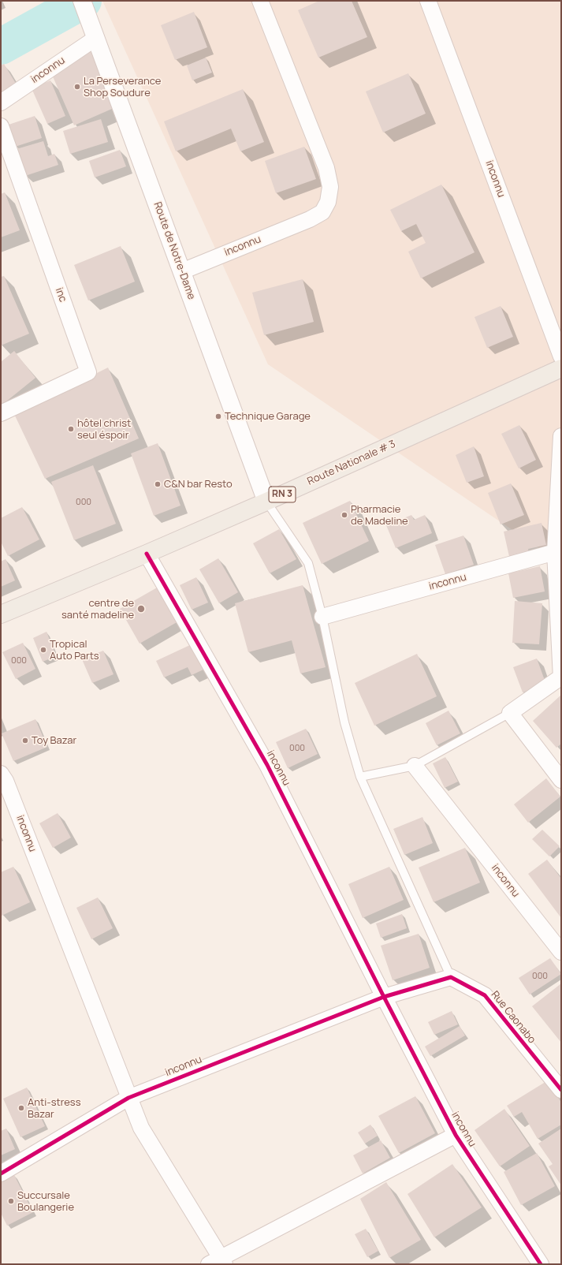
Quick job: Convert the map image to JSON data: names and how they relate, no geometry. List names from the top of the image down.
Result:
{
  "streets": {
    "main road": ["Route Nationale # 3", "RN 3"],
    "street": [
      "inconnu",
      "Route de Notre-Dame",
      "inc",
      "Rue Caonabo"
    ]
  },
  "crossings": [
    ["inconnu", "Route de Notre-Dame"],
    ["inconnu", "Route Nationale # 3"],
    ["Route de Notre-Dame", "Route Nationale # 3"]
  ],
  "places": [
    "La Perseverance Shop Soudure",
    "Technique Garage",
    "hôtel christ seul éspoir",
    "C&N bar Resto",
    "Pharmacie de Madeline",
    "centre de santé madeline",
    "Tropical Auto Parts",
    "Toy Bazar",
    "Anti-stress Bazar",
    "Succursale Boulangerie"
  ],
  "house_numbers": [
    "000",
    "000",
    "000",
    "000"
  ]
}
